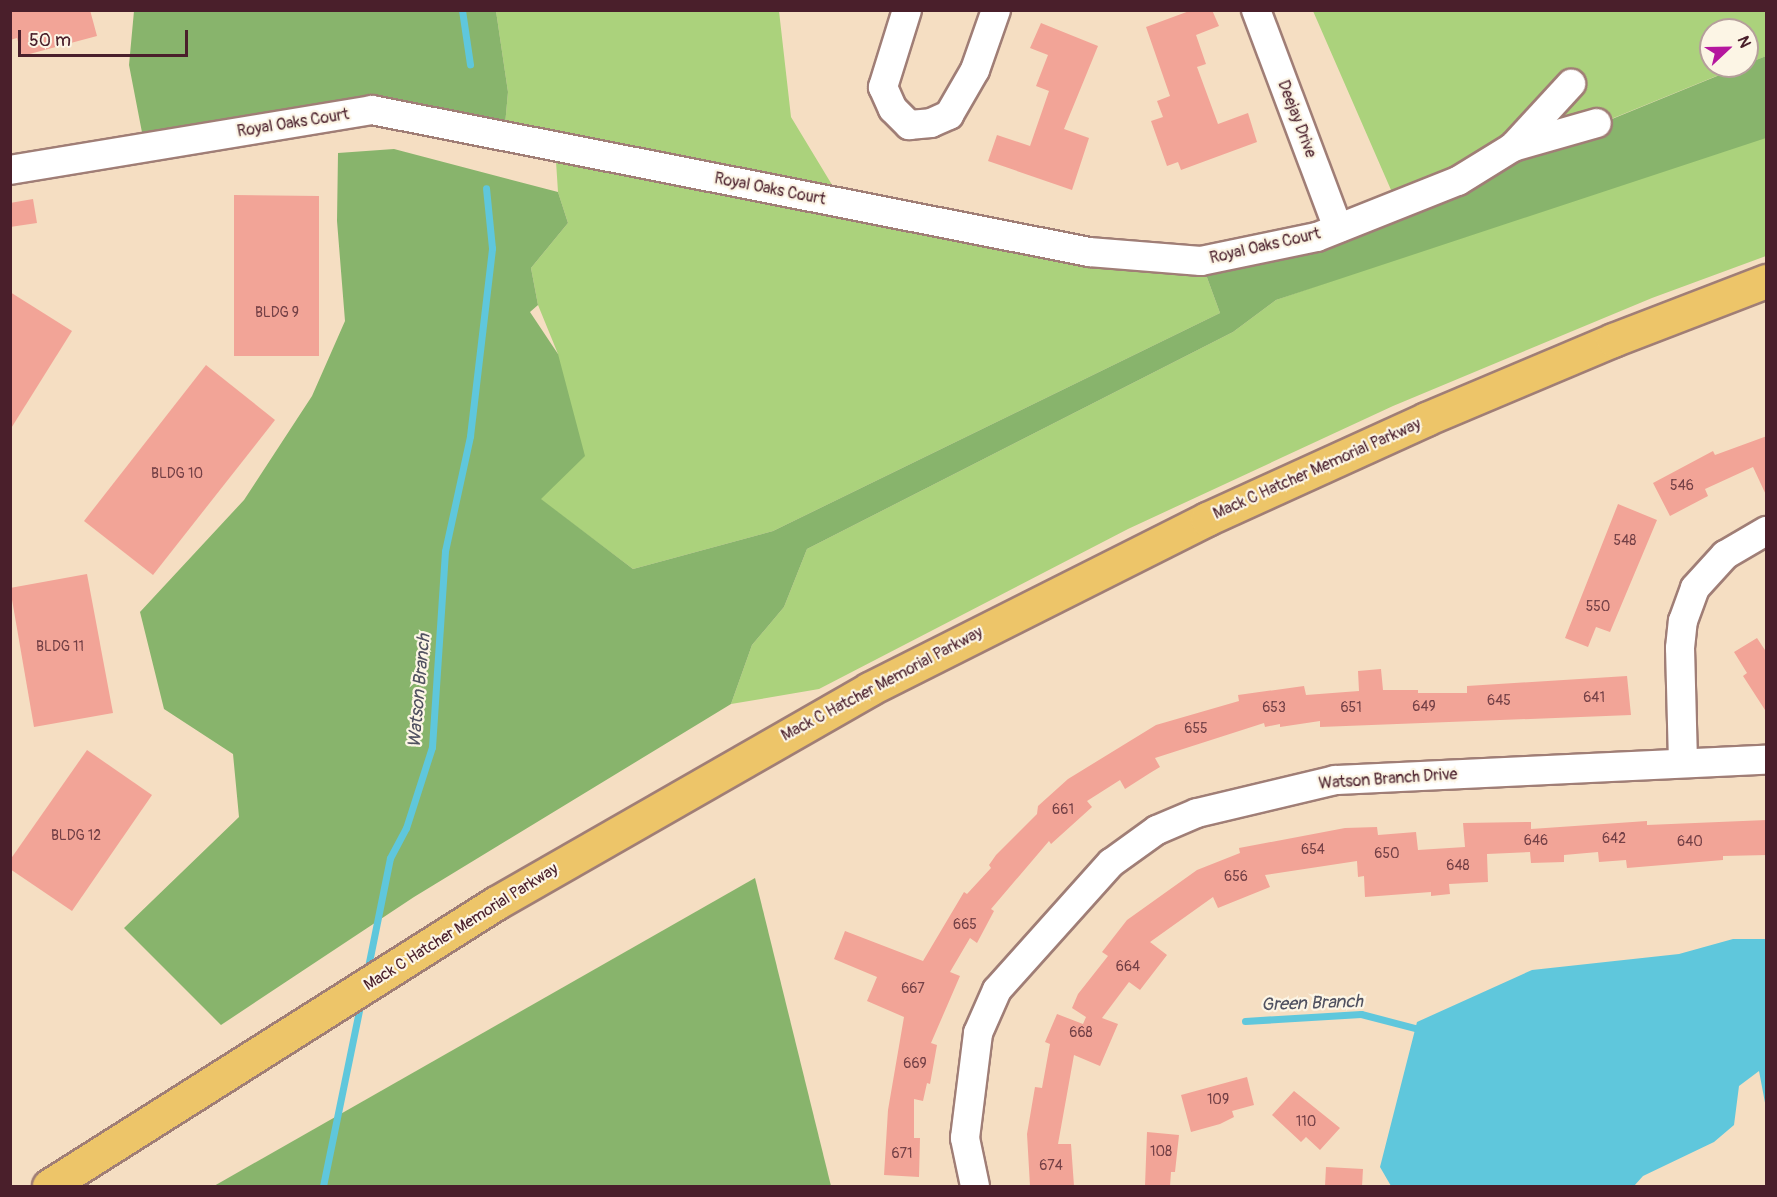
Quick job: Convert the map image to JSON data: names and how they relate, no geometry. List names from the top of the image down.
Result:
{
  "streets": {
    "main road": ["Mack C Hatcher Memorial Parkway"],
    "street": ["Deejay Drive", "Royal Oaks Court", "Watson Branch Drive"]
  },
  "crossings": [
    ["Deejay Drive", "Royal Oaks Court"]
  ],
  "water": ["Watson Branch", "Green Branch"],
  "house_numbers": [
    "BLDG 9",
    "BLDG 10",
    "546",
    "548",
    "550",
    "BLDG 11",
    "641",
    "645",
    "649",
    "653",
    "651",
    "655",
    "661",
    "BLDG 12",
    "642",
    "646",
    "640",
    "654",
    "650",
    "648",
    "656",
    "665",
    "664",
    "667",
    "668",
    "669",
    "109",
    "110",
    "108",
    "671",
    "674"
  ],
  "scale_bar": "50 m",
  "north": "right"
}
